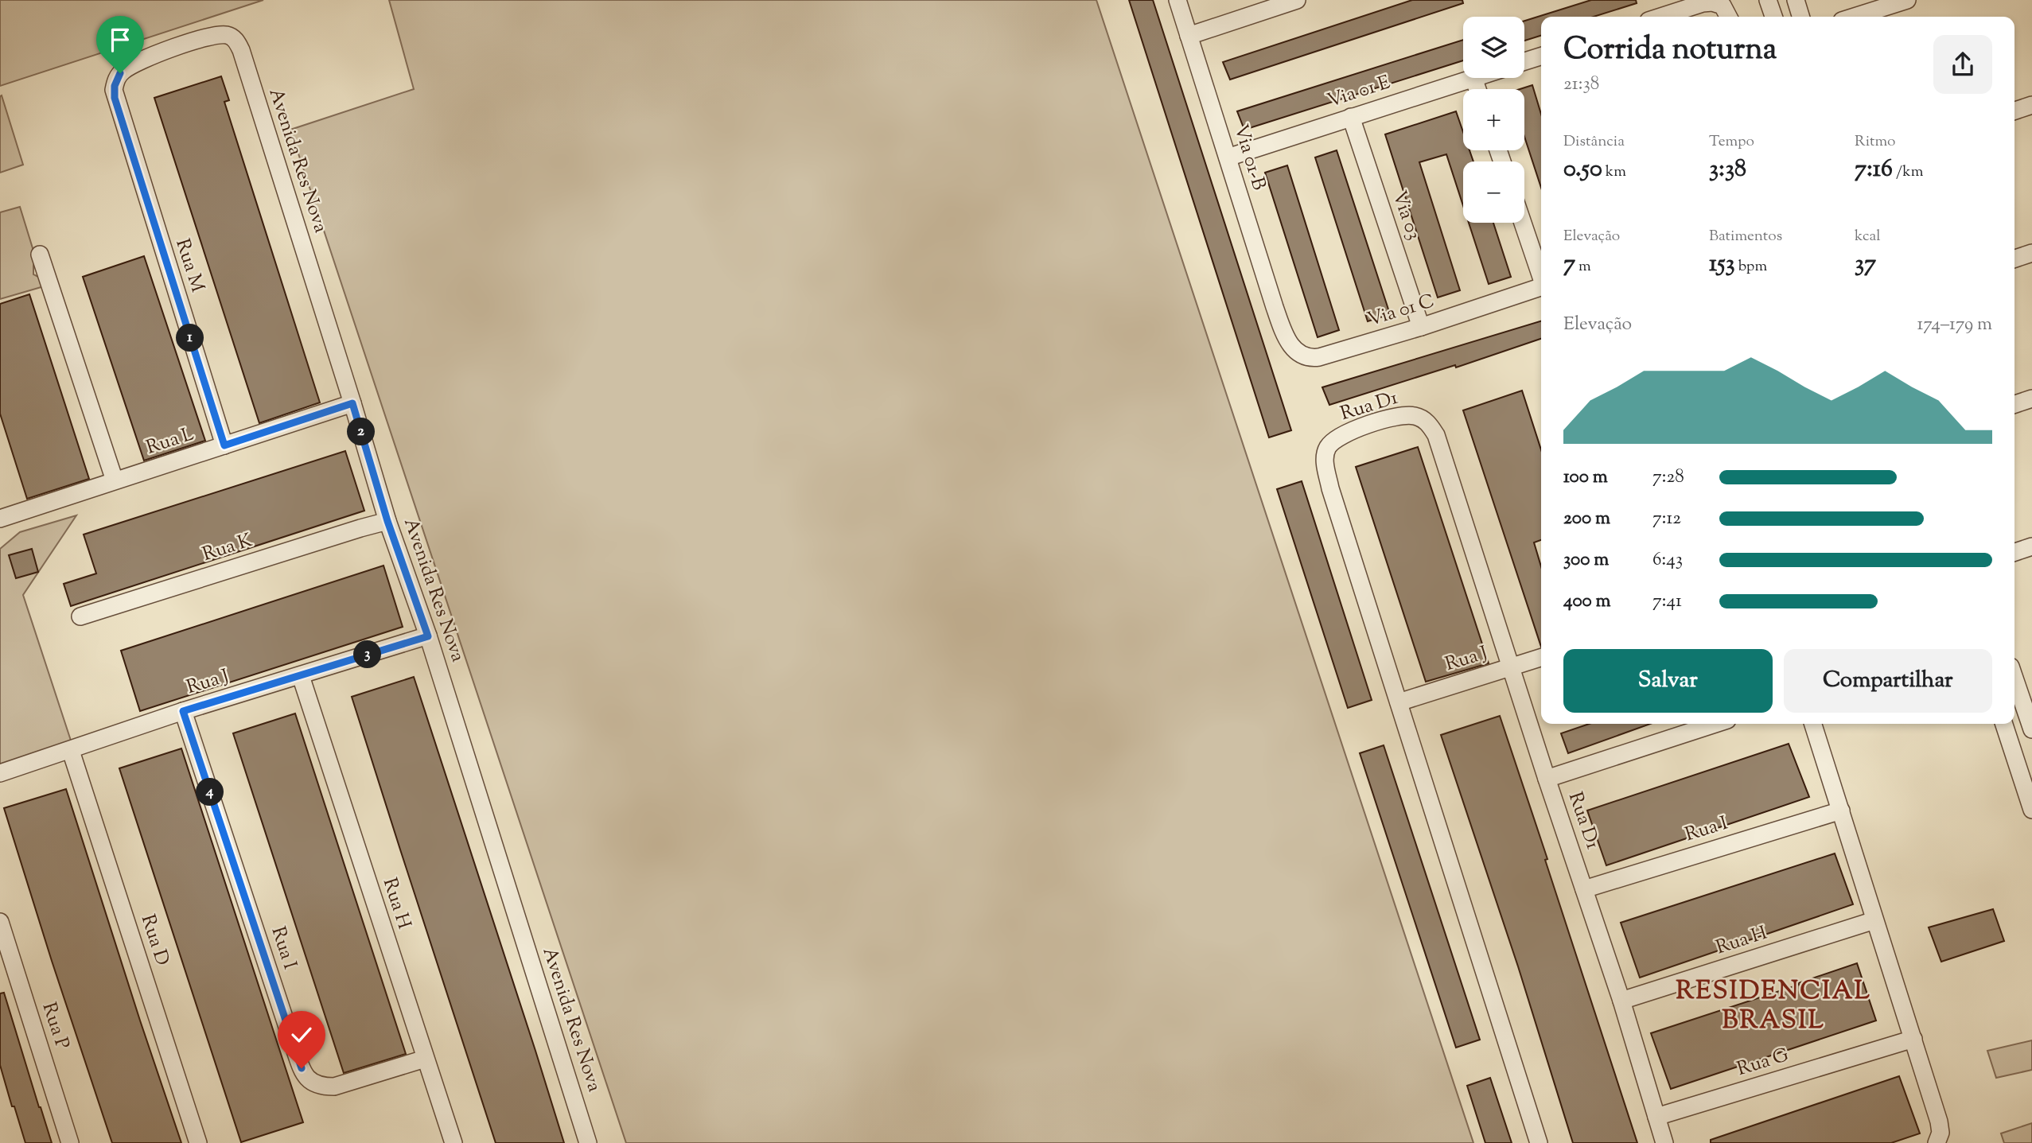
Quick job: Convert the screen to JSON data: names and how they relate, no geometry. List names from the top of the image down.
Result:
{
  "streets": {
    "street": [
      "Via 01 E",
      "Via 01-B",
      "Avenida Res Nova",
      "Via 03",
      "Rua M",
      "Via 01 C",
      "Rua D1",
      "Rua L",
      "Rua K",
      "Rua J",
      "Rua I",
      "Rua H",
      "Rua D",
      "Rua P",
      "Rua G"
    ]
  },
  "crossings": [
    ["Via 01 E", "Via 01-B"],
    ["Via 01 E", "Via 03"],
    ["Via 01-B", "Via 01 C"],
    ["Avenida Res Nova", "Rua M"],
    ["Avenida Res Nova", "Rua L"],
    ["Avenida Res Nova", "Rua K"],
    ["Avenida Res Nova", "Rua J"],
    ["Via 03", "Via 01 C"],
    ["Rua M", "Rua L"],
    ["Rua D1", "Rua J"],
    ["Rua D1", "Rua I"],
    ["Rua D1", "Rua H"],
    ["Rua D1", "Rua G"],
    ["Rua J", "Rua I"],
    ["Rua J", "Rua H"],
    ["Rua J", "Rua D"],
    ["Rua I", "Rua H"]
  ],
  "districts": ["RESIDENCIAL BRASIL"],
  "page": {
    "map_buttons": ["+", "−"],
    "heading": ["Corrida noturna", "21:38"],
    "stats": [
      ["Distância", "0.50 km"],
      ["Tempo", "3:38"],
      ["Ritmo", "7:16 /km"],
      ["Elevação", "7 m"],
      ["Batimentos", "153 bpm"],
      ["kcal", "37"]
    ],
    "chart": ["Elevação", "174–179 m"],
    "pins": [
      "1",
      "2",
      "3",
      "4"
    ],
    "list": [
      {
        "name": "100 m",
        "note": "7:28"
      },
      {
        "name": "200 m",
        "note": "7:12"
      },
      {
        "name": "300 m",
        "note": "6:43"
      },
      {
        "name": "400 m",
        "note": "7:41"
      }
    ],
    "buttons": ["Salvar", "Compartilhar"]
  }
}
